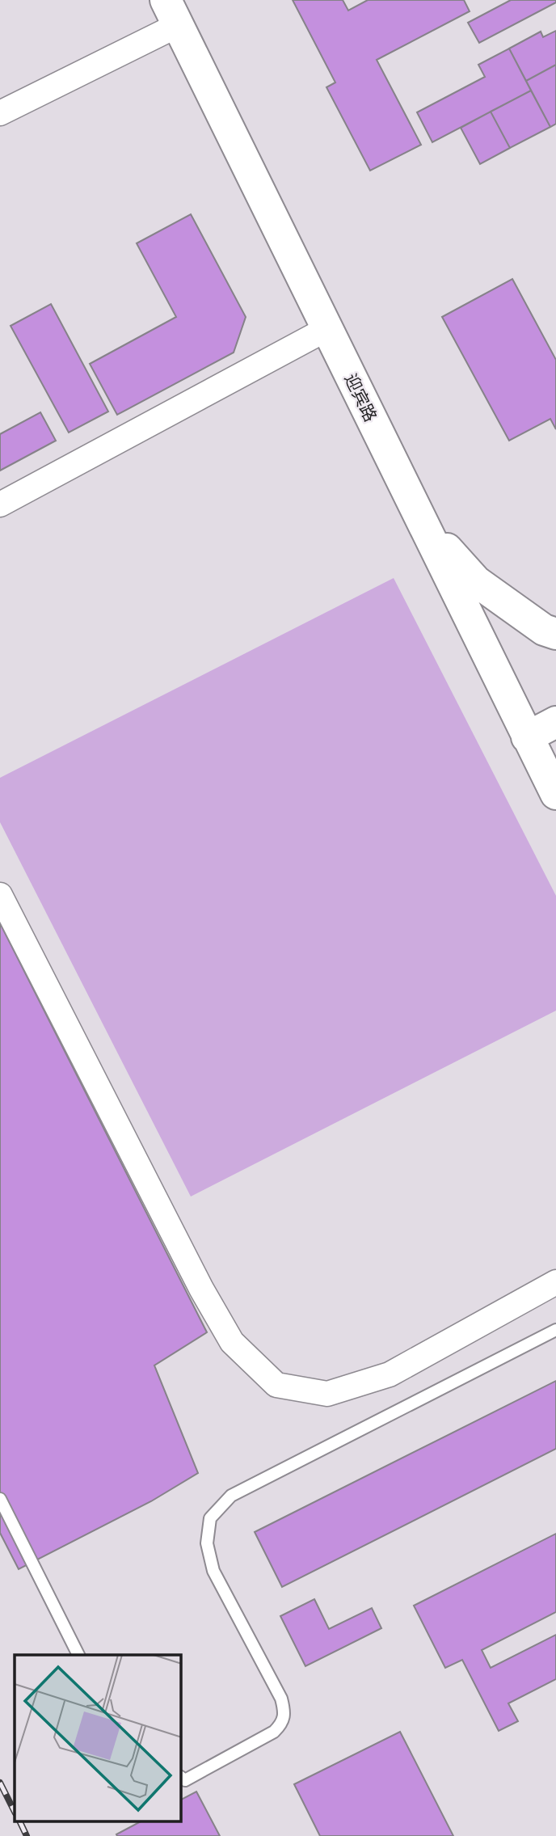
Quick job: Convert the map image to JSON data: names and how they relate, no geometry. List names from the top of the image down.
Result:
{
  "streets": {
    "main road": ["迎宾路"]
  }
}
